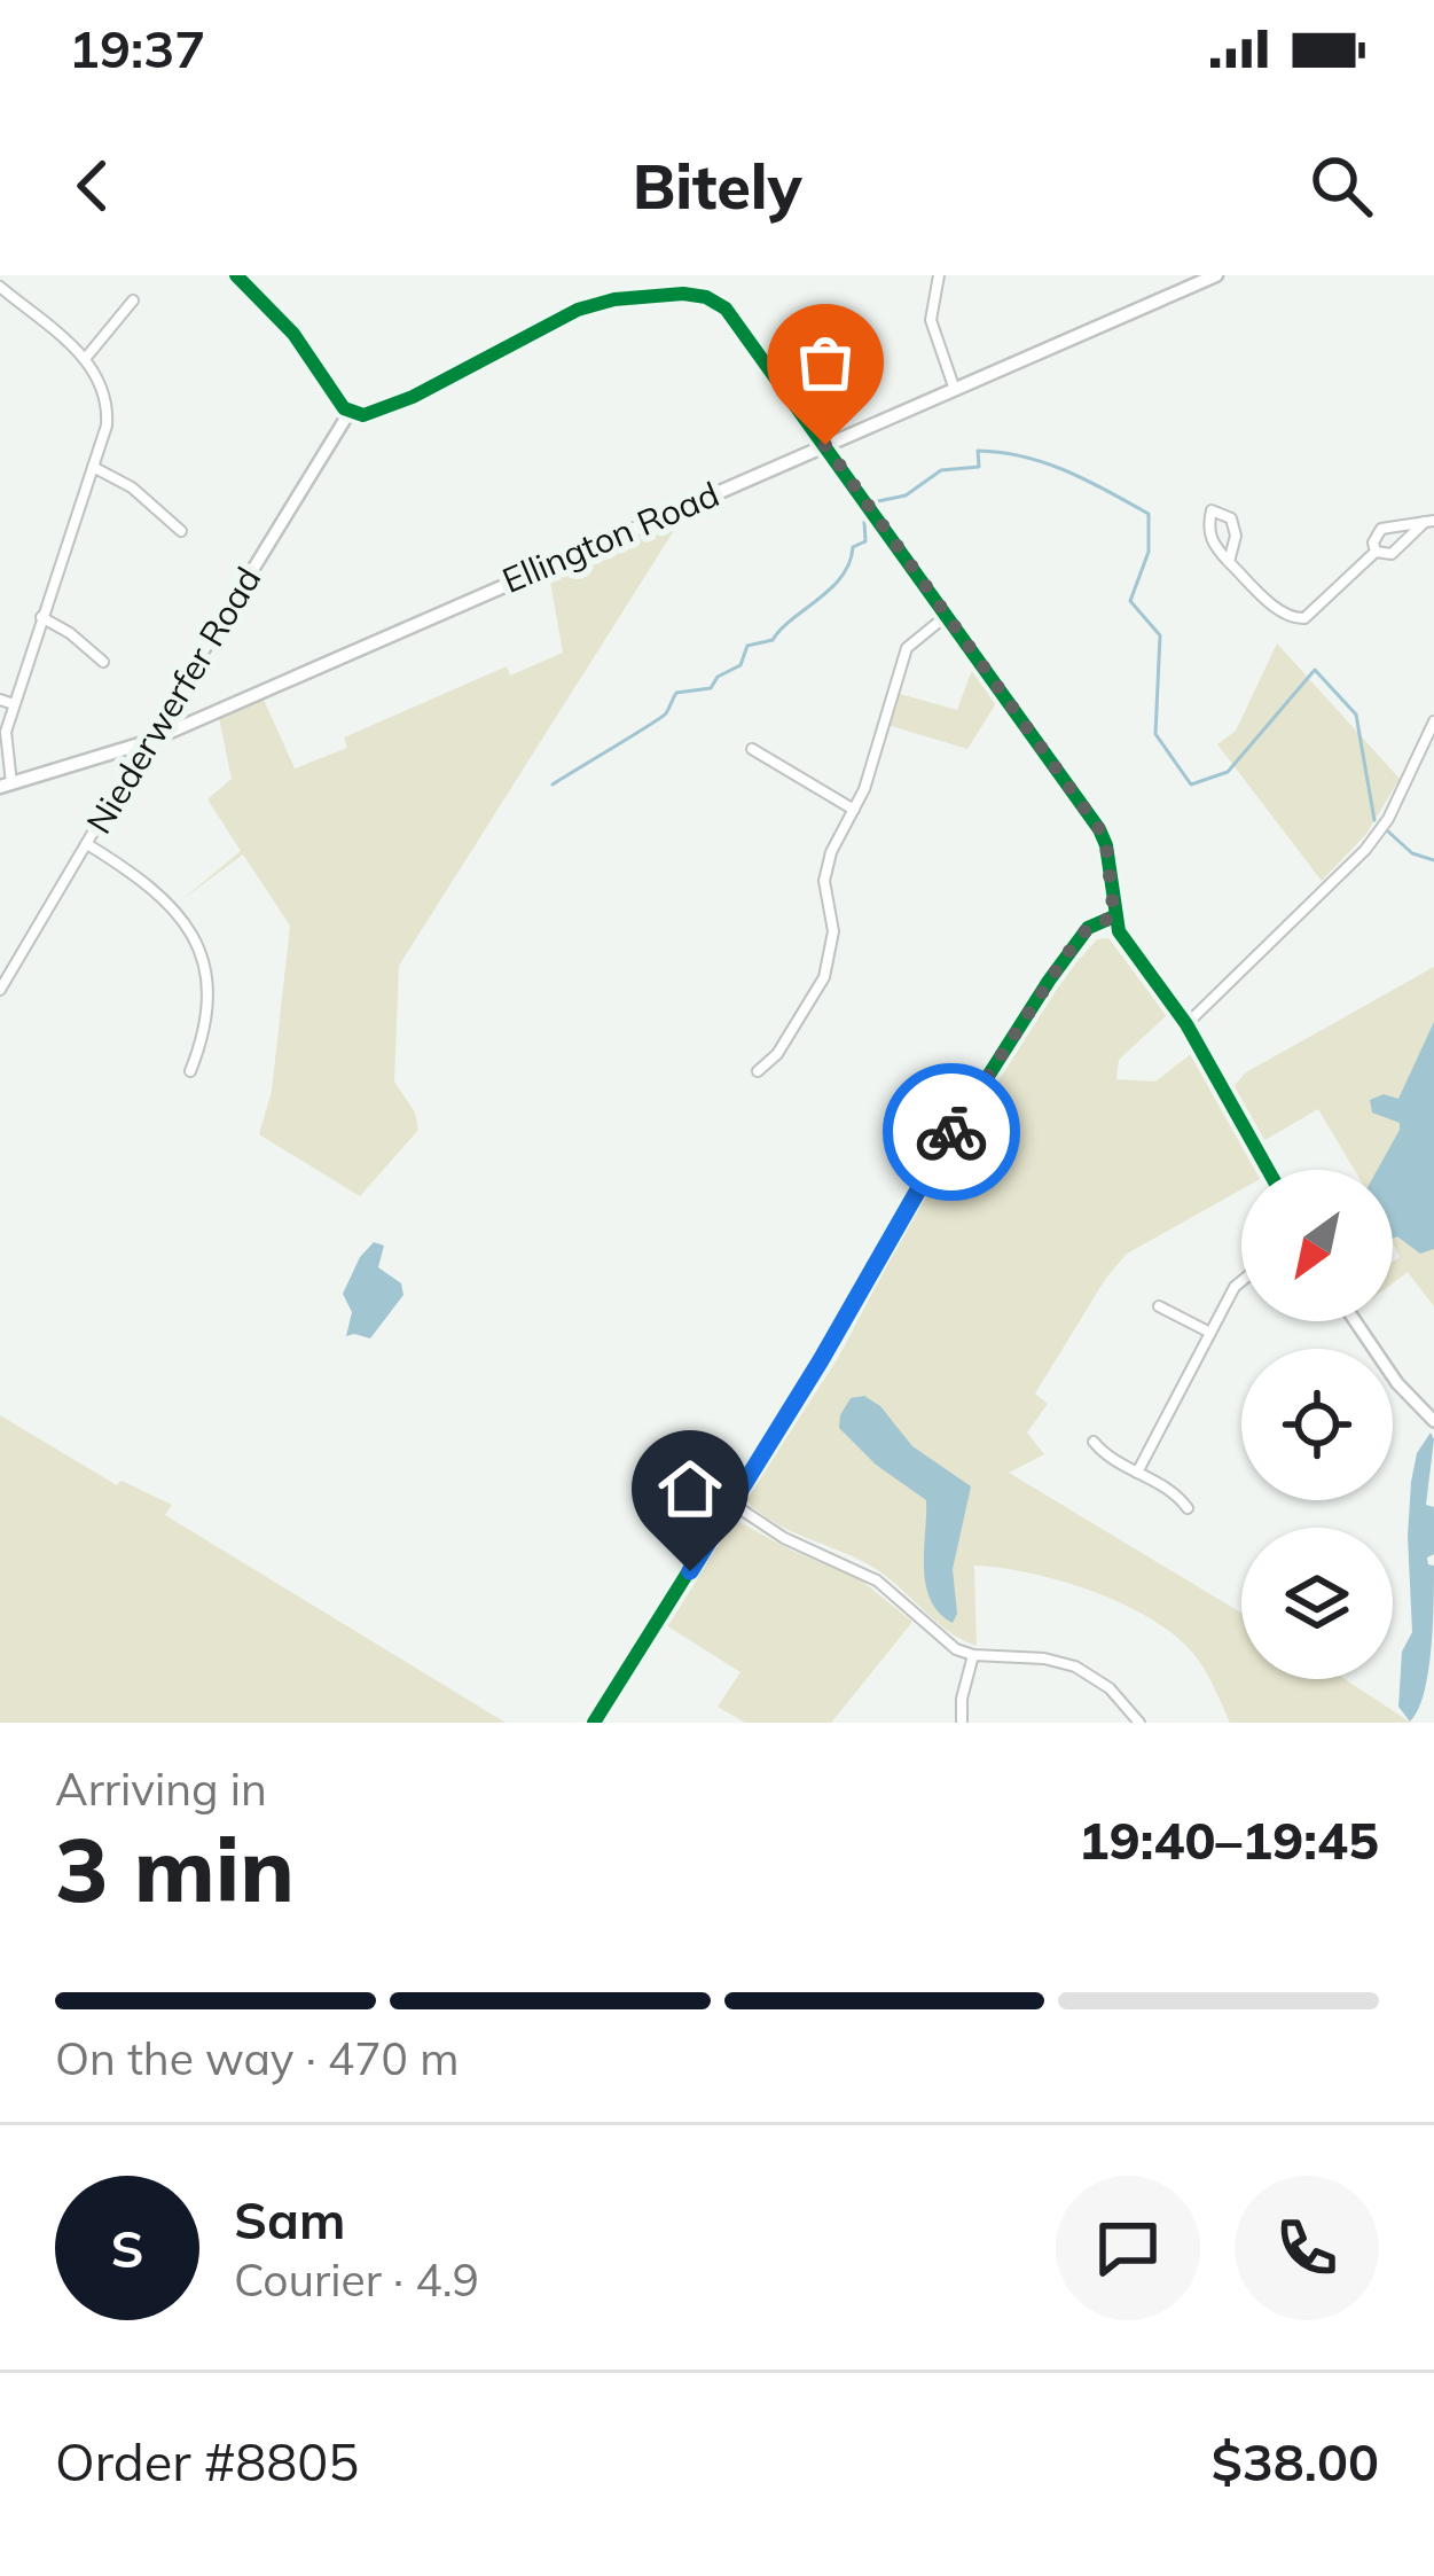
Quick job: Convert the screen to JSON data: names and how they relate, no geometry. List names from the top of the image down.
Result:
{
  "streets": {
    "main road": ["Ellington Road"],
    "street": ["Niederwerfer Road"]
  },
  "crossings": [
    ["Ellington Road", "Niederwerfer Road"]
  ],
  "north": "bottom left",
  "page": {
    "status": "19:37",
    "header": "Bitely",
    "heading": ["3 min", "Arriving in", "19:40–19:45"],
    "panel": [
      "Sam",
      "Courier · 4.9",
      "Order #8805",
      "$38.00"
    ],
    "bar": "On the way · 470 m",
    "round": "S"
  }
}
